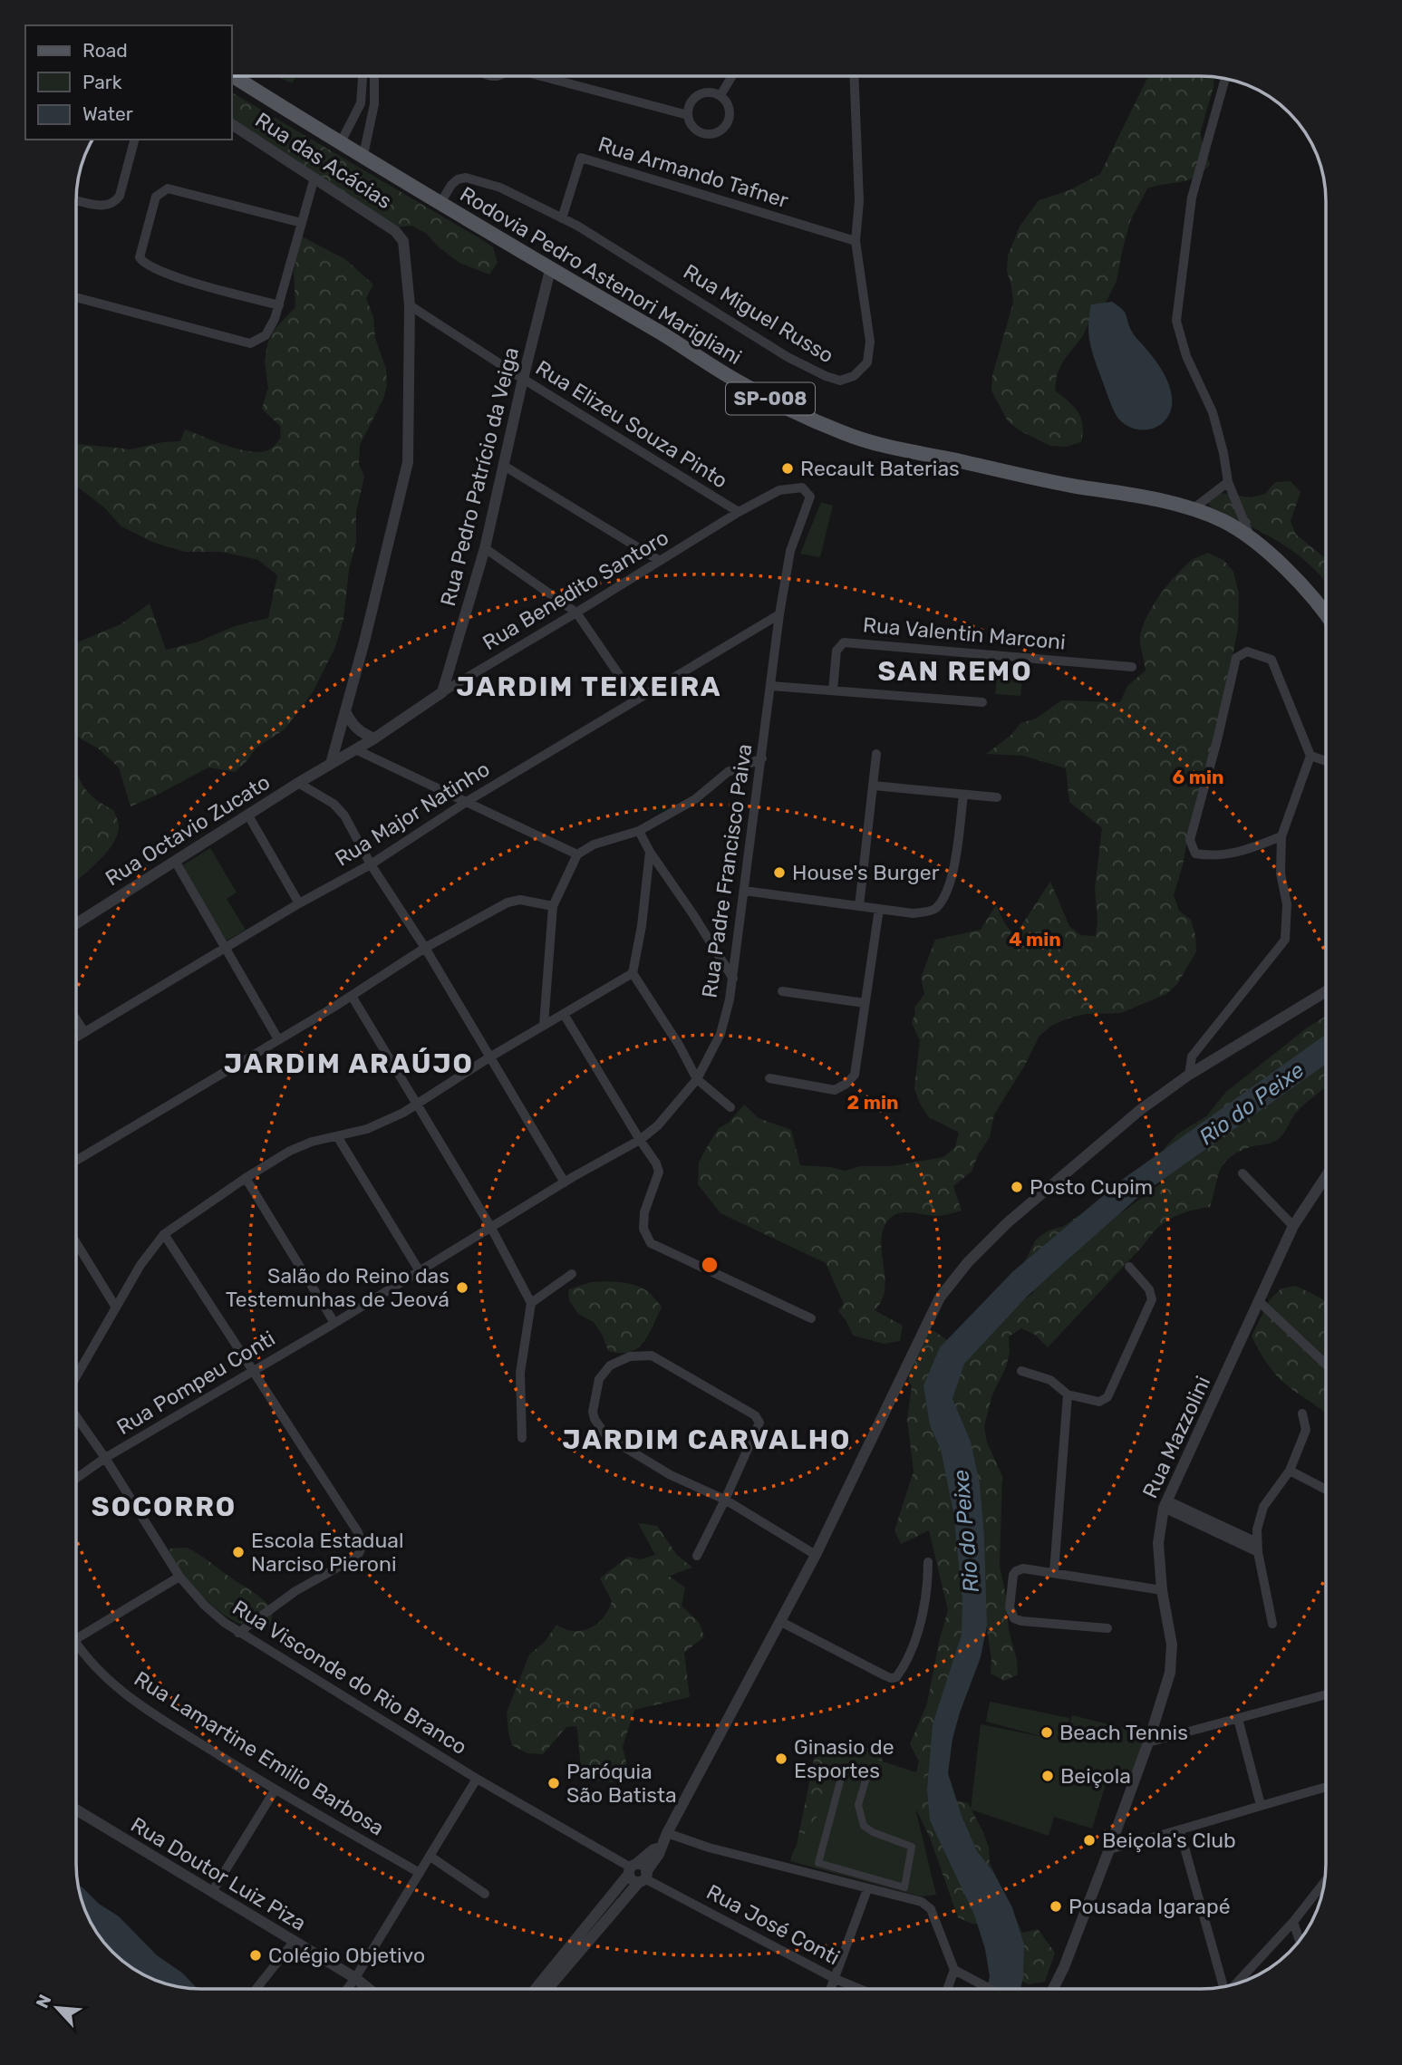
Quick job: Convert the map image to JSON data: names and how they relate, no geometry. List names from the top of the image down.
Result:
{
  "streets": {
    "main road": ["Rodovia Pedro Astenori Marigliani", "SP-008"],
    "street": [
      "Rua das Acácias",
      "Rua Armando Tafner",
      "Rua Miguel Russo",
      "Rua Elizeu Souza Pinto",
      "Rua Pedro Patrício da Veiga",
      "Rua Benedito Santoro",
      "Rua Valentin Marconi",
      "Rua Major Natinho",
      "Rua Octavio Zucato",
      "Rua Padre Francisco Paiva",
      "Rua Pompeu Conti",
      "Rua Mazzolini",
      "Rua Visconde do Rio Branco",
      "Rua Lamartine Emilio Barbosa",
      "Rua Doutor Luiz Piza",
      "Rua José Conti"
    ]
  },
  "crossings": [
    ["Rua das Acácias", "Rua Elizeu Souza Pinto"],
    ["Rua Armando Tafner", "Rua Miguel Russo"],
    ["Rodovia Pedro Astenori Marigliani", "Rua Miguel Russo"],
    ["Rodovia Pedro Astenori Marigliani", "Rua Pedro Patrício da Veiga"],
    ["Rua Elizeu Souza Pinto", "Rua Pedro Patrício da Veiga"],
    ["Rua Elizeu Souza Pinto", "Rua Benedito Santoro"],
    ["Rua Pedro Patrício da Veiga", "Rua Benedito Santoro"],
    ["Rua Benedito Santoro", "Rua Octavio Zucato"],
    ["Rua Benedito Santoro", "Rua Padre Francisco Paiva"],
    ["Rua Major Natinho", "Rua Padre Francisco Paiva"],
    ["Rua Padre Francisco Paiva", "Rua Pompeu Conti"],
    ["Rua Pompeu Conti", "Rua Visconde do Rio Branco"]
  ],
  "districts": [
    "SAN REMO",
    "JARDIM TEIXEIRA",
    "JARDIM ARAÚJO",
    "JARDIM CARVALHO",
    "SOCORRO"
  ],
  "water": ["Rio do Peixe"],
  "places": [
    "Recault Baterias",
    "House's Burger",
    "Posto Cupim",
    "Salão do Reino das Testemunhas de Jeová",
    "Escola Estadual Narciso Pieroni",
    "Beach Tennis",
    "Ginasio de Esportes",
    "Beiçola",
    "Paróquia São Batista",
    "Beiçola's Club",
    "Pousada Igarapé",
    "Colégio Objetivo"
  ],
  "legend": ["Road", "Park", "Water"],
  "north": "top left",
  "rings": ["6 min", "4 min", "2 min"]
}
